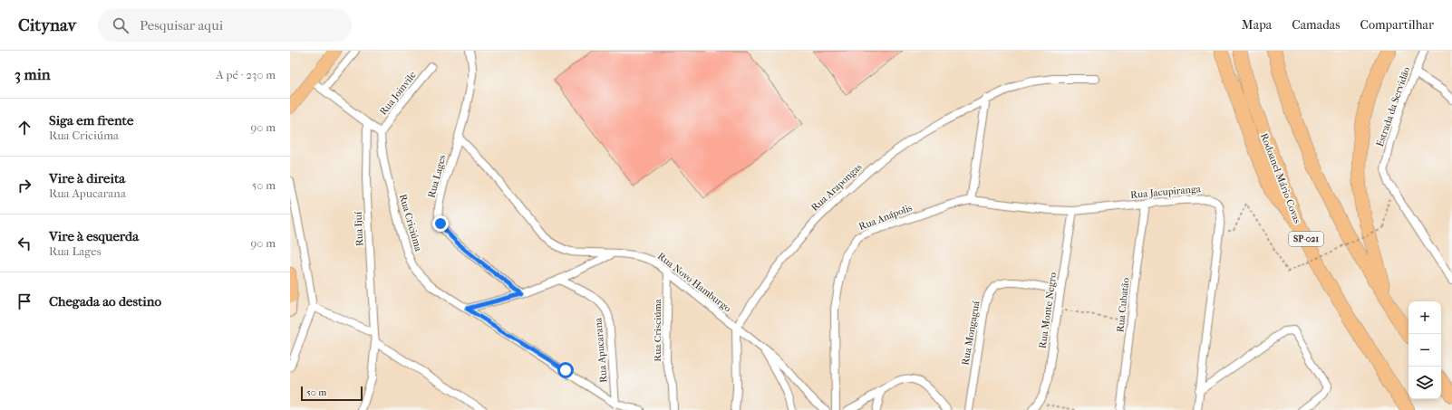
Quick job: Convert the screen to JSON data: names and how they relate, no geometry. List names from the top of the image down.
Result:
{
  "streets": {
    "highway": ["Rodoanel Mário Covas", "SP-021"],
    "street": [
      "Rua Joinvile",
      "Estrada da Servidão",
      "Rua Lages",
      "Rua Arapongas",
      "Rua Jacupiranga",
      "Rua Anápolis",
      "Rua Criciúma",
      "Rua Ijuí",
      "Rua Novo Hamburgo",
      "Rua Cubatão",
      "Rua Monte Negro",
      "Rua Crisciúma",
      "Rua Mongaguá",
      "Rua Apucarana"
    ]
  },
  "crossings": [
    ["Rua Joinvile", "Rua Criciúma"],
    ["Rua Lages", "Rua Novo Hamburgo"],
    ["Rua Arapongas", "Rua Novo Hamburgo"],
    ["Rua Jacupiranga", "Rua Anápolis"],
    ["Rua Jacupiranga", "Rua Cubatão"],
    ["Rua Jacupiranga", "Rua Monte Negro"],
    ["Rua Criciúma", "Rua Apucarana"],
    ["Rua Novo Hamburgo", "Rua Crisciúma"],
    ["Rua Monte Negro", "Rua Mongaguá"]
  ],
  "scale_bar": "50 m",
  "page": {
    "header": "Citynav",
    "search": "Pesquisar aqui",
    "nav": ["Mapa", "Camadas", "Compartilhar"],
    "heading": ["3 min", "A pé · 230 m"],
    "list": [
      ["Siga em frente", "Rua Criciúma", "90 m"],
      ["Vire à direita", "Rua Apucarana", "50 m"],
      ["Vire à esquerda", "Rua Lages", "90 m"],
      "Chegada ao destino"
    ],
    "map_buttons": ["+", "−"],
    "scale": "50 m"
  }
}
